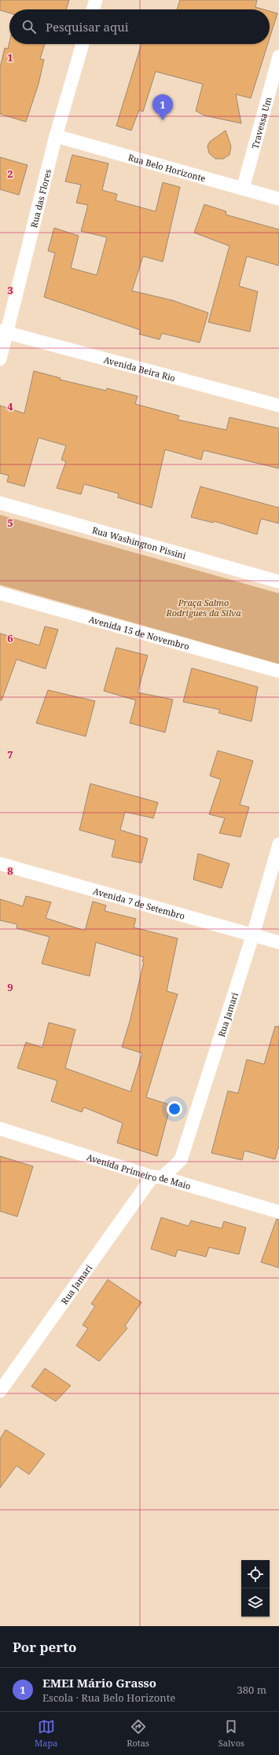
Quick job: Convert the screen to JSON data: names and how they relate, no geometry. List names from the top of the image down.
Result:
{
  "streets": {
    "street": [
      "Travessa Um",
      "Rua Belo Horizonte",
      "Rua das Flores",
      "Avenida Beira Rio",
      "Rua Washington Pissini",
      "Avenida 15 de Novembro",
      "Avenida 7 de Setembro",
      "Rua Jamari",
      "Avenida Primeiro de Maio"
    ]
  },
  "crossings": [
    ["Travessa Um", "Rua Belo Horizonte"],
    ["Rua Belo Horizonte", "Rua das Flores"],
    ["Rua das Flores", "Avenida Beira Rio"],
    ["Avenida 7 de Setembro", "Rua Jamari"],
    ["Rua Jamari", "Avenida Primeiro de Maio"]
  ],
  "parks": ["Praça Salmo Rodrigues da Silva"],
  "page": {
    "search": "Pesquisar aqui",
    "pins": "1",
    "heading": "Por perto",
    "list": [
      {
        "mark": "1",
        "name": "EMEI Mário Grasso",
        "note": "Escola · Rua Belo Horizonte",
        "value": "380 m"
      }
    ],
    "nav": ["Mapa", "Rotas", "Salvos"]
  },
  "grid": {
    "rows": [
      "1",
      "2",
      "3",
      "4",
      "5",
      "6",
      "7",
      "8",
      "9"
    ]
  }
}
